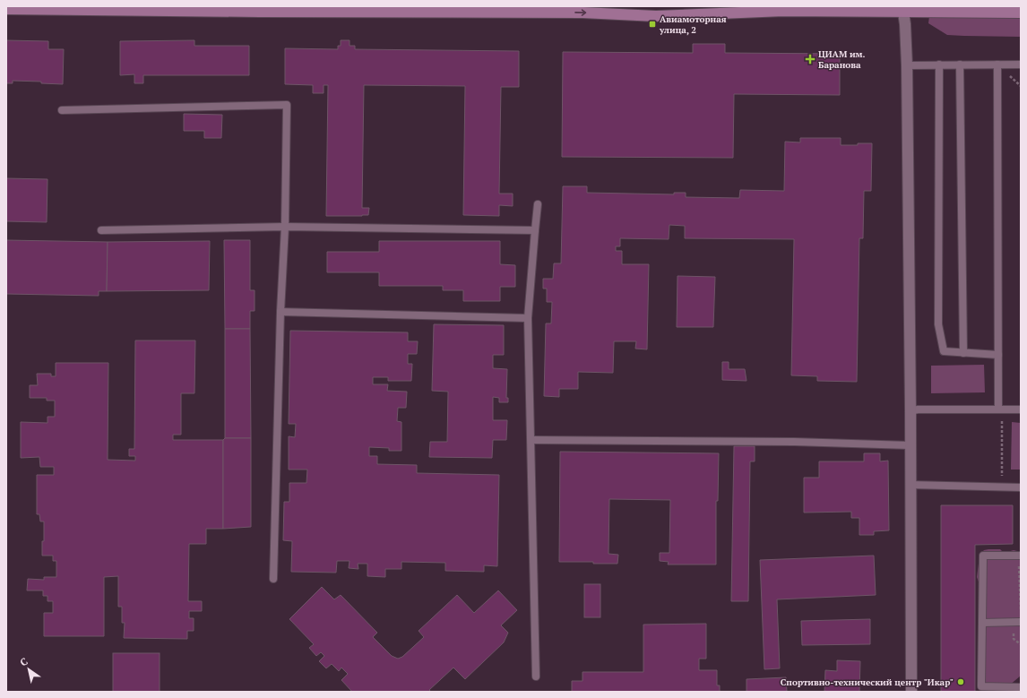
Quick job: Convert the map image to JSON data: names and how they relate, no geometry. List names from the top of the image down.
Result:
{
  "places": {
    "transit": ["Авиамоторная улица, 2"],
    "health": ["ЦИАМ им. Баранова"],
    "other": ["Спортивно-технический центр \"Икар\""]
  },
  "north": "top left"
}
